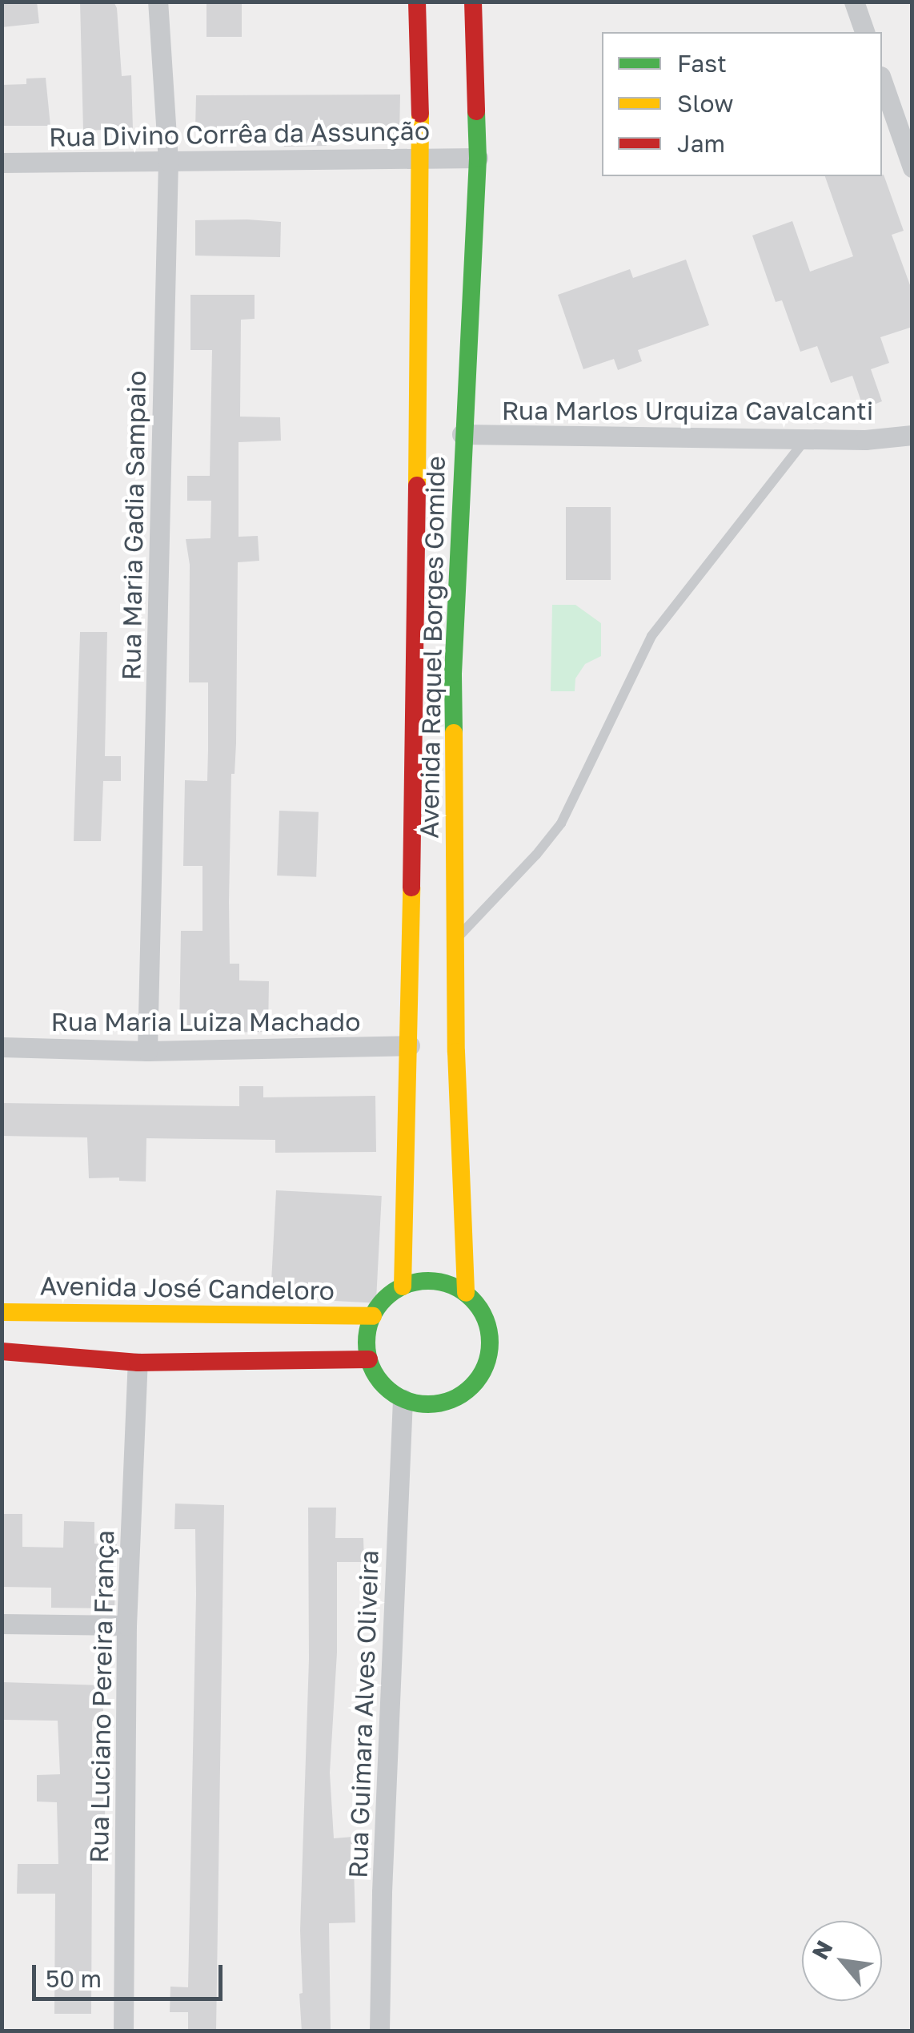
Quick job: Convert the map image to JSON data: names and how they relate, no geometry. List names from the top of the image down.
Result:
{
  "streets": {
    "street": [
      "Rua Divino Corrêa da Assunção",
      "Rua Marlos Urquiza Cavalcanti",
      "Rua Maria Gadia Sampaio",
      "Avenida Raquel Borges Gomide",
      "Rua Maria Luiza Machado",
      "Avenida José Candeloro",
      "Rua Luciano Pereira França",
      "Rua Guimara Alves Oliveira"
    ]
  },
  "crossings": [
    ["Rua Divino Corrêa da Assunção", "Rua Maria Gadia Sampaio"],
    ["Rua Divino Corrêa da Assunção", "Avenida Raquel Borges Gomide"],
    ["Rua Marlos Urquiza Cavalcanti", "Avenida Raquel Borges Gomide"],
    ["Rua Maria Gadia Sampaio", "Rua Maria Luiza Machado"],
    ["Avenida Raquel Borges Gomide", "Rua Maria Luiza Machado"],
    ["Avenida Raquel Borges Gomide", "Avenida José Candeloro"],
    ["Avenida Raquel Borges Gomide", "Rua Guimara Alves Oliveira"],
    ["Avenida José Candeloro", "Rua Guimara Alves Oliveira"]
  ],
  "legend": ["Fast", "Slow", "Jam"],
  "scale_bar": "50 m",
  "north": "top left"
}
